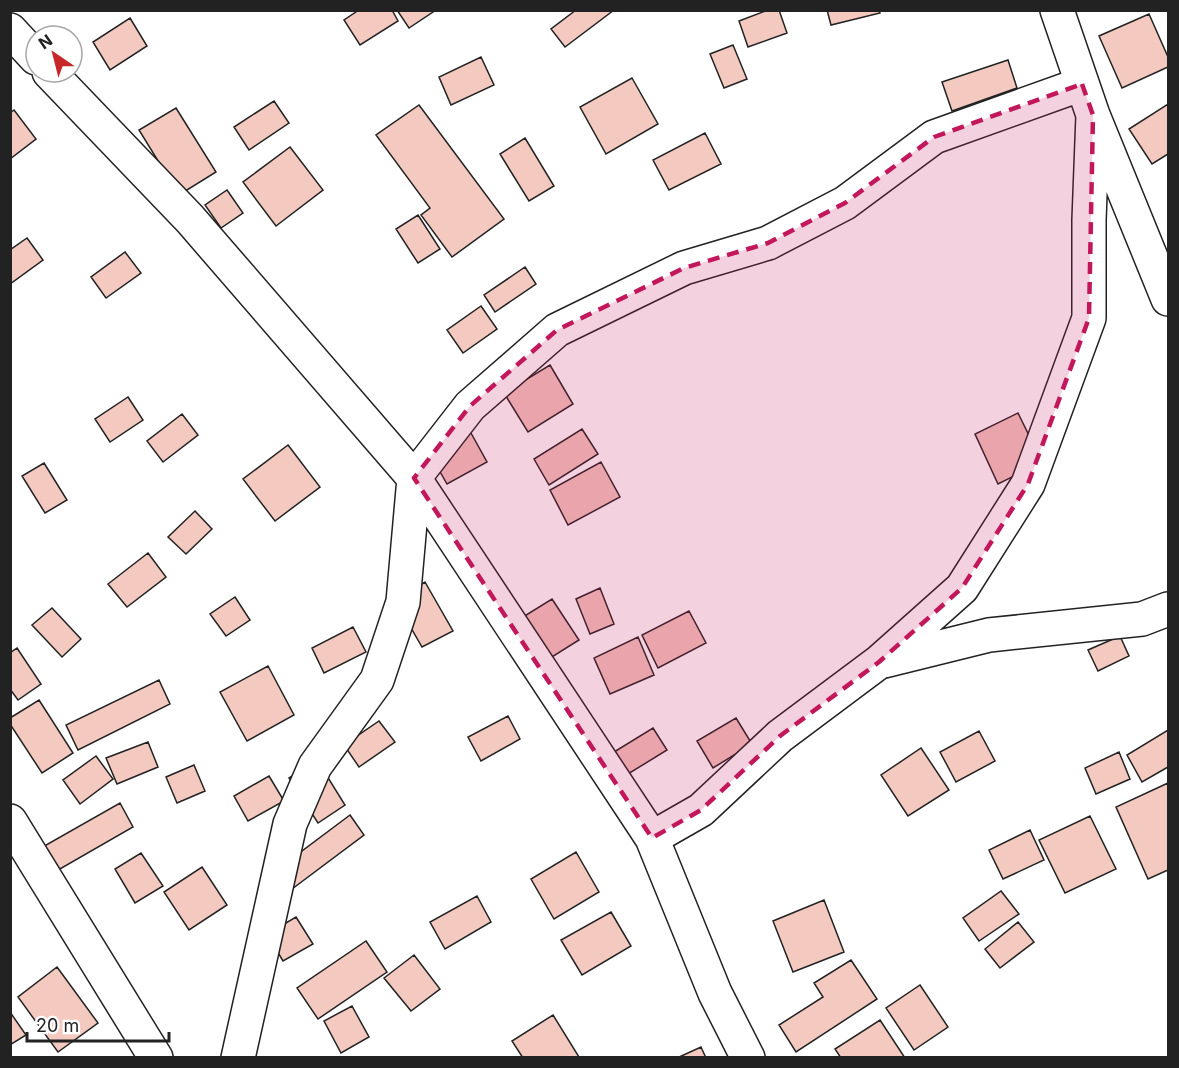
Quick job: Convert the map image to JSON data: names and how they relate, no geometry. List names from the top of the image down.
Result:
{
  "scale_bar": "20 m",
  "north": "top left"
}
